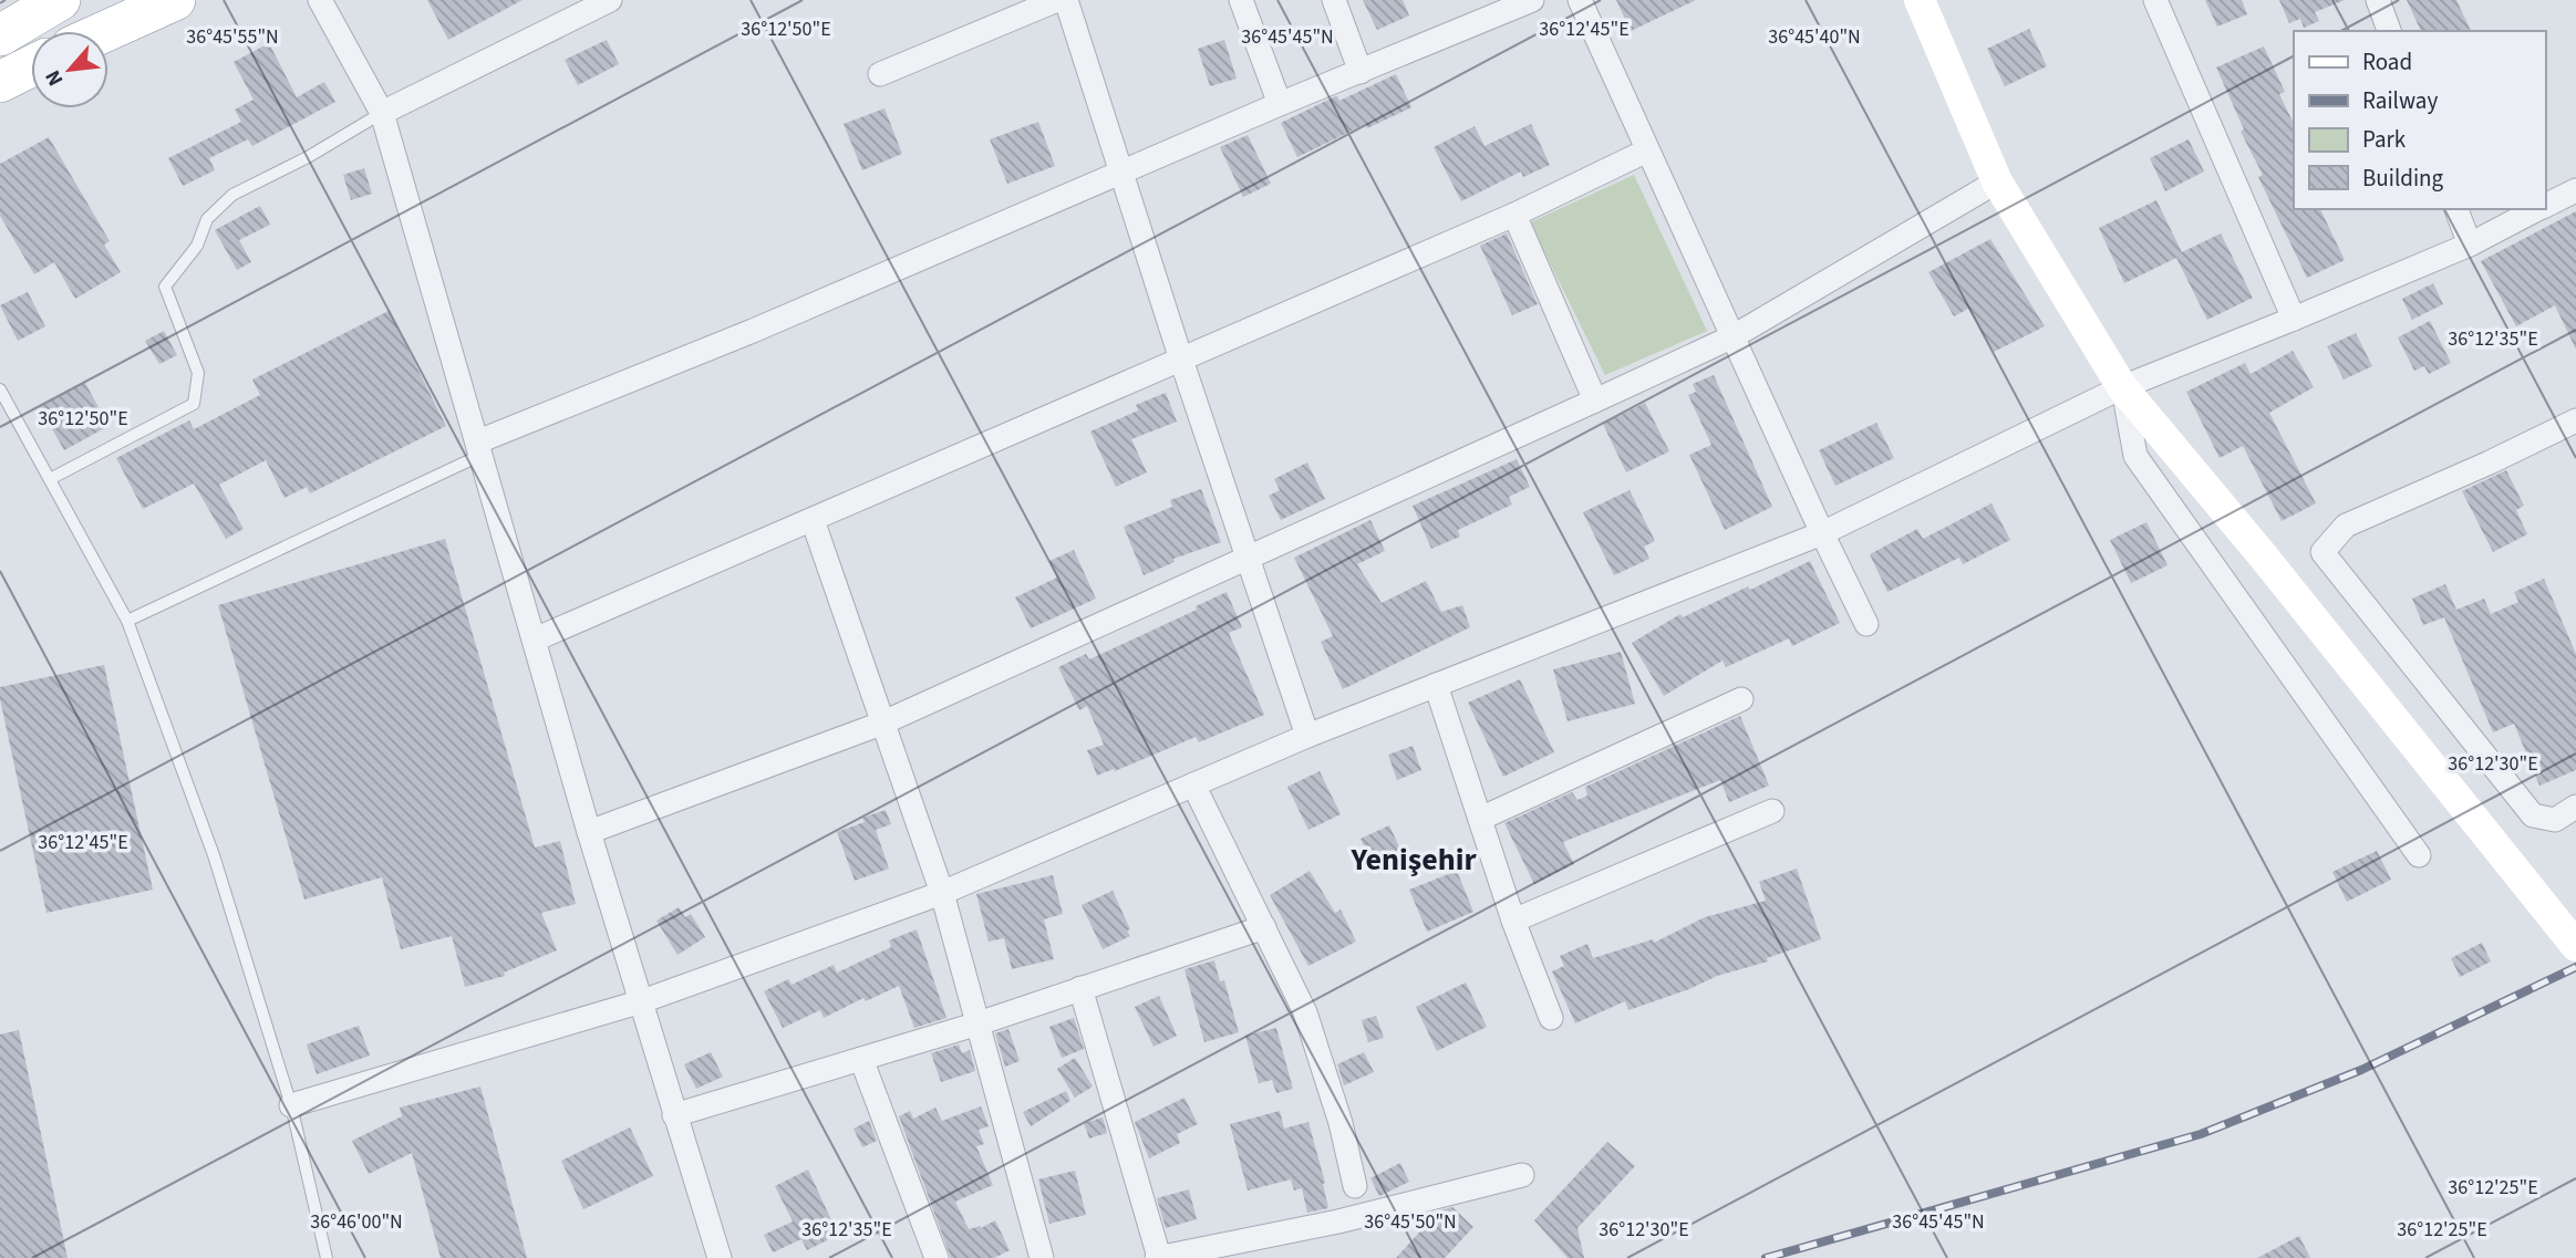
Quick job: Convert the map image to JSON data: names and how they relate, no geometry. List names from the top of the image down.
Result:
{
  "districts": ["Yenişehir"],
  "legend": [
    "Road",
    "Railway",
    "Park",
    "Building"
  ],
  "north": "bottom left",
  "coordinates": [
    "36°12'50\"E",
    "36°12'45\"E",
    "36°45'55\"N",
    "36°45'45\"N",
    "36°45'40\"N",
    "36°12'35\"E",
    "36°12'30\"E",
    "36°12'25\"E",
    "36°46'00\"N",
    "36°45'50\"N"
  ]
}
